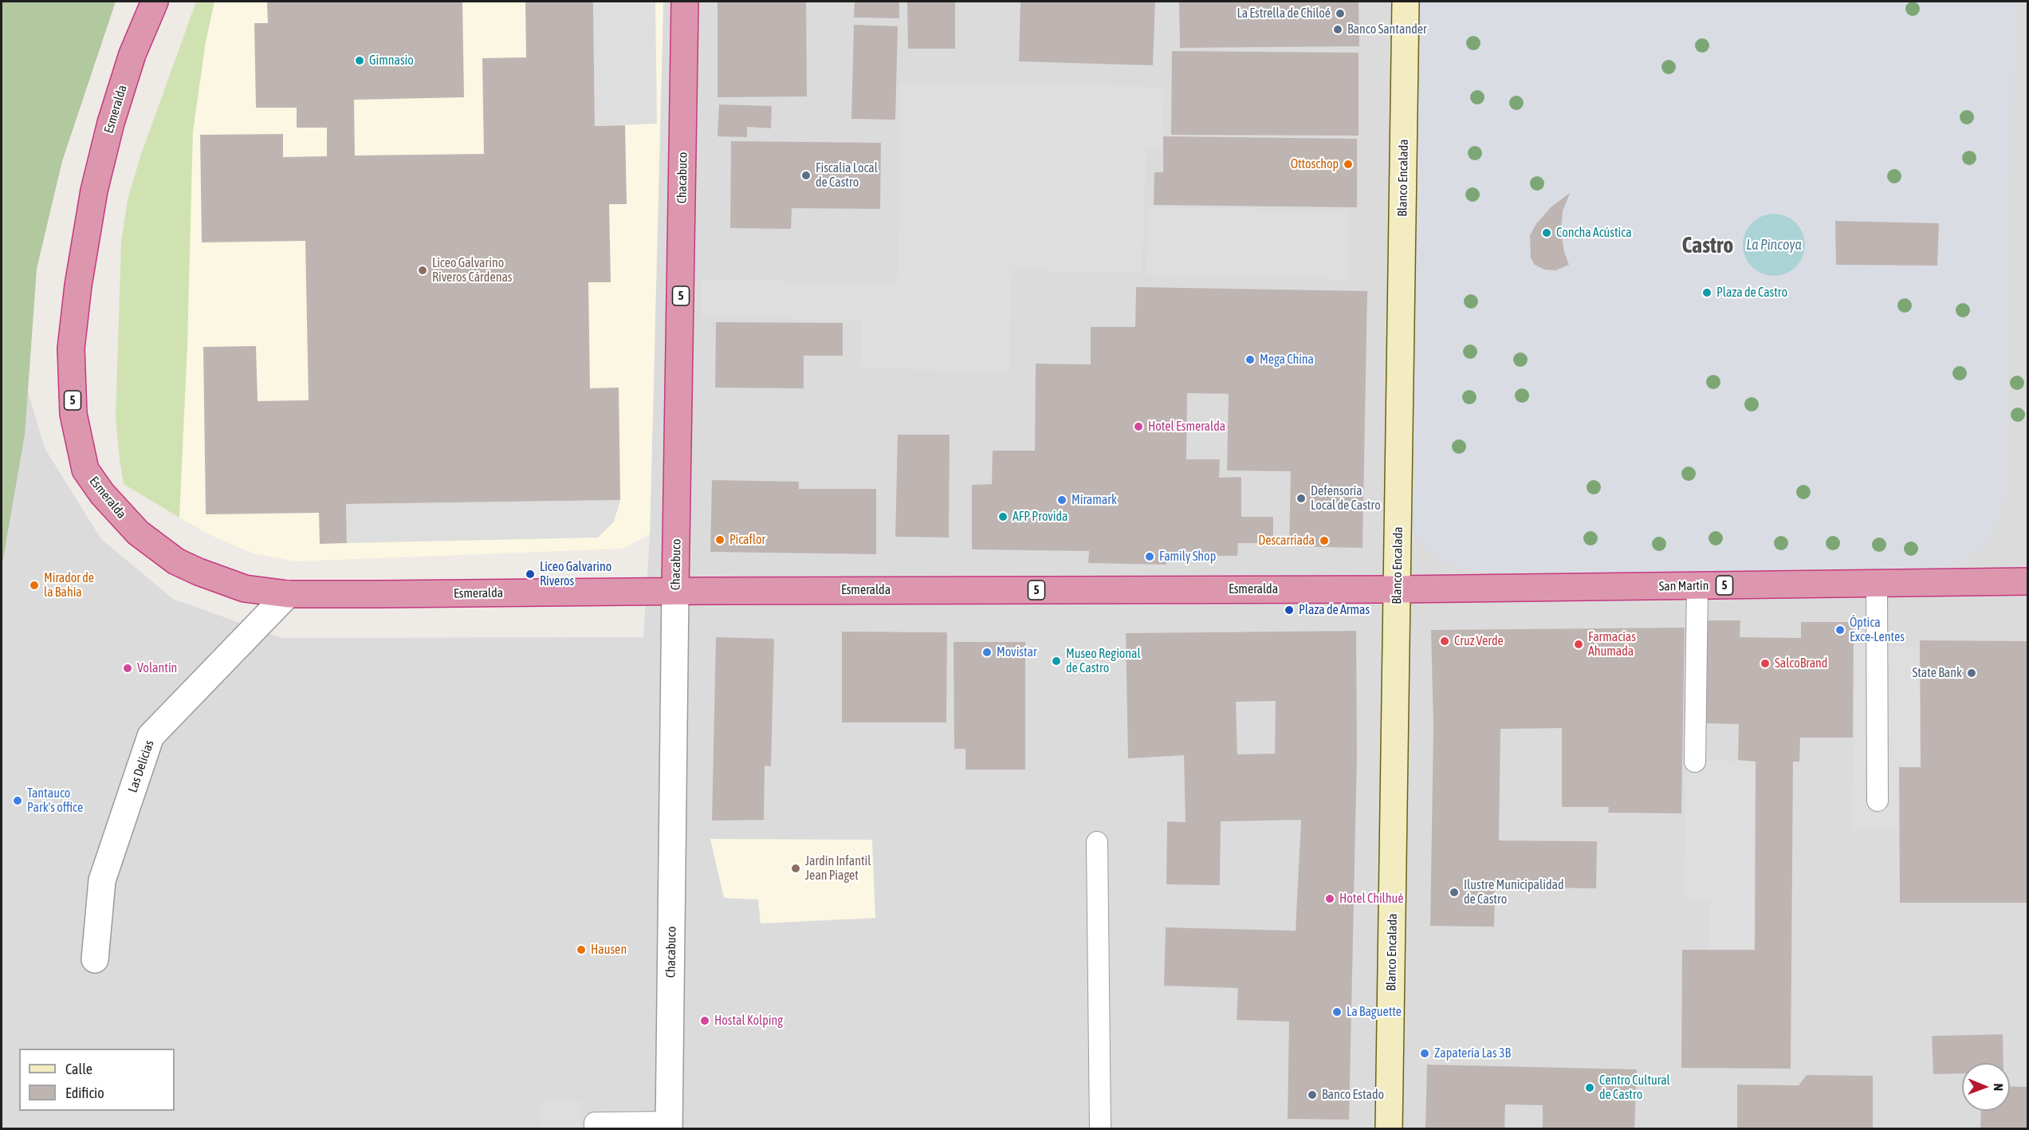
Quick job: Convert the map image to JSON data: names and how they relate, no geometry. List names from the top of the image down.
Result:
{
  "streets": {
    "highway": [
      "Esmeralda",
      "Chacabuco",
      "5",
      "San Martín"
    ],
    "main road": ["Blanco Encalada"],
    "street": ["Las Delicias"]
  },
  "crossings": [
    ["Esmeralda", "Chacabuco"],
    ["Esmeralda", "Blanco Encalada"],
    ["Esmeralda", "San Martín"],
    ["Esmeralda", "Las Delicias"],
    ["Blanco Encalada", "San Martín"]
  ],
  "districts": ["Castro"],
  "water": ["La Pincoya"],
  "places": [
    "La Estrella de Chiloé",
    "Banco Santander",
    "Gimnasio",
    "Ottoschop",
    "Fiscalía Local de Castro",
    "Concha Acústica",
    "Liceo Galvarino Riveros Cárdenas",
    "Plaza de Castro",
    "Mega China",
    "Hotel Esmeralda",
    "Defensoría Local de Castro",
    "Miramark",
    "AFP Provida",
    "Picaflor",
    "Descarriada",
    "Family Shop",
    "Liceo Galvarino Riveros",
    "Mirador de la Bahía",
    "Plaza de Armas",
    "Óptica Exce-Lentes",
    "Cruz Verde",
    "Farmacias Ahumada",
    "Movistar",
    "Museo Regional de Castro",
    "SalcoBrand",
    "Volantín",
    "State Bank",
    "Tantauco Park's office",
    "Jardin Infantil Jean Piaget",
    "Ilustre Municipalidad de Castro",
    "Hotel Chilhué",
    "Hausen",
    "La Baguette",
    "Hostal Kolping",
    "Zapatería Las 3B",
    "Centro Cultural de Castro",
    "Banco Estado"
  ],
  "legend": ["Calle", "Edificio"],
  "north": "right"
}
